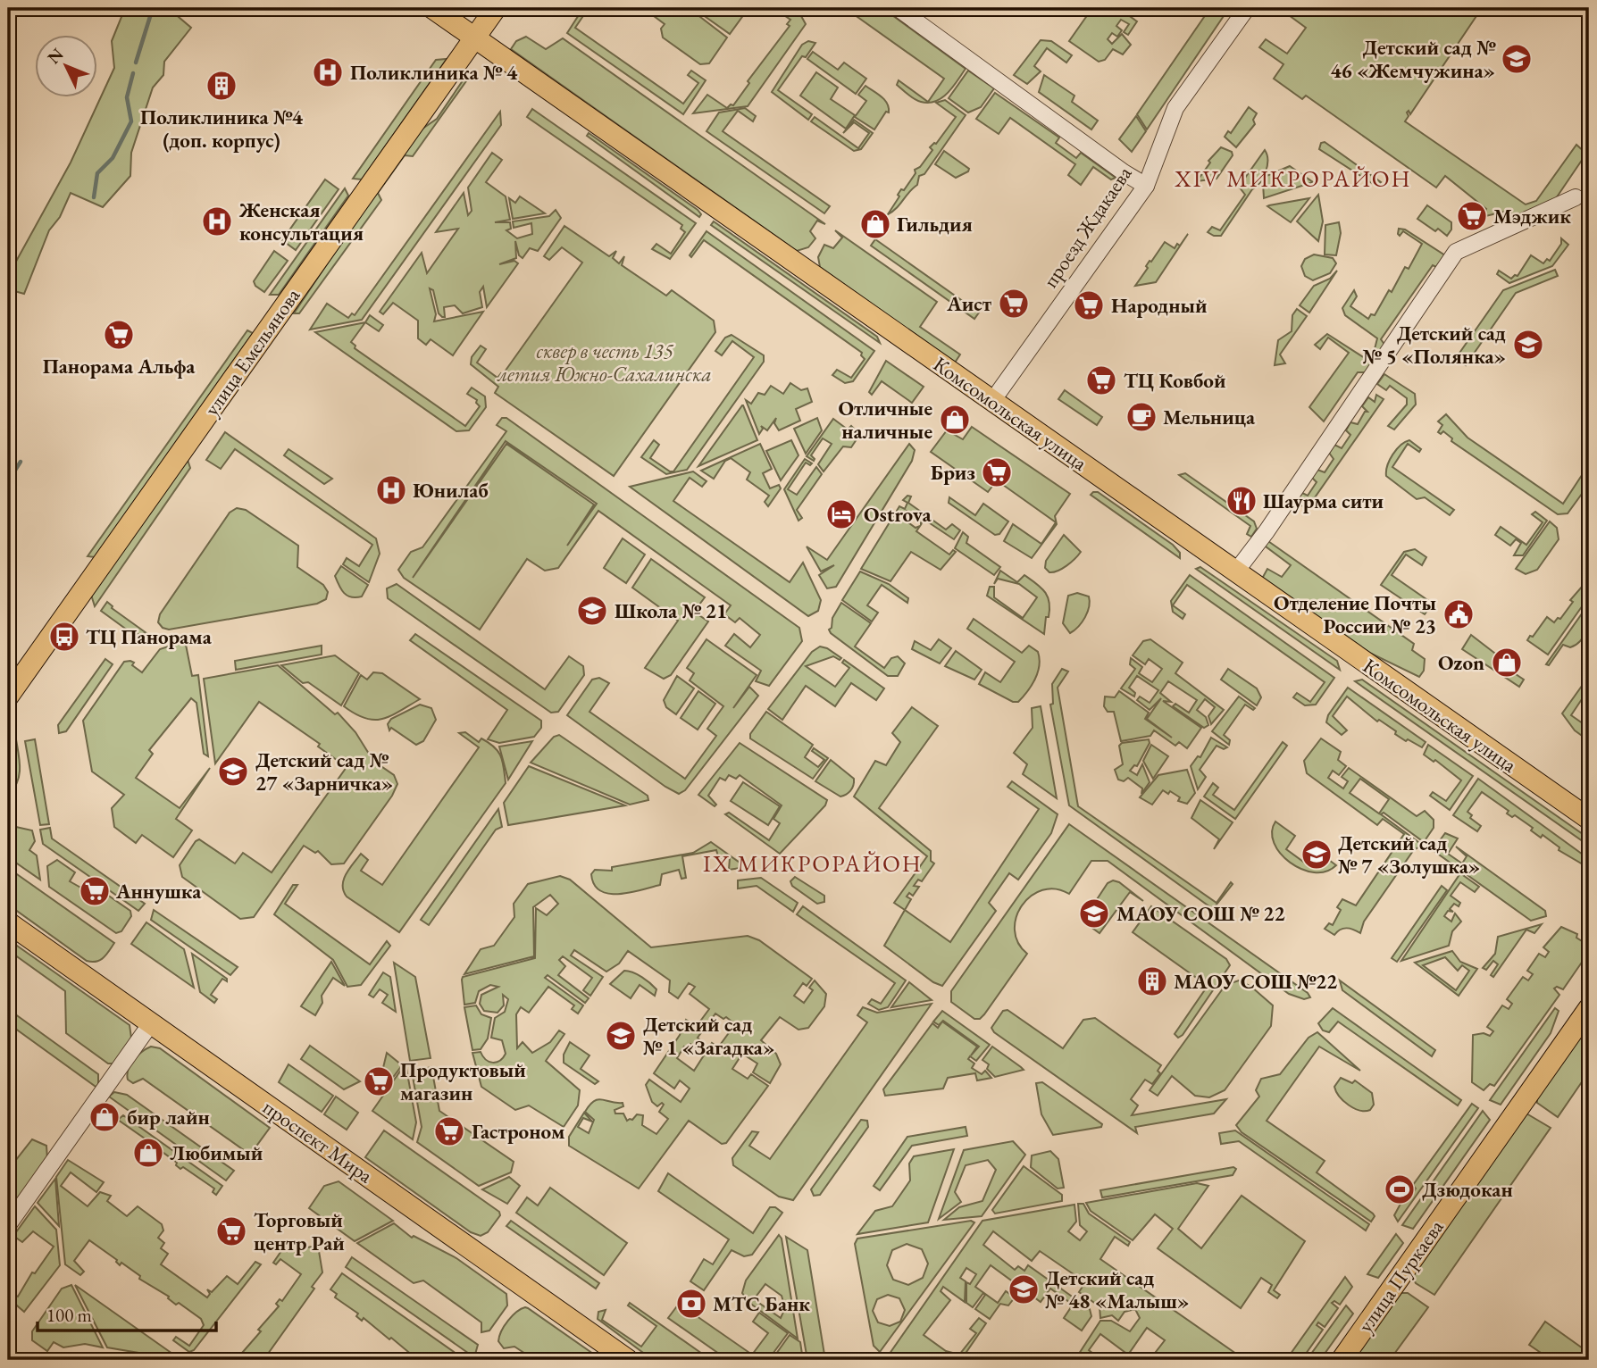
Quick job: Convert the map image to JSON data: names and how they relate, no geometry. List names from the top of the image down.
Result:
{
  "streets": {
    "main road": [
      "улица Емельянова",
      "Комсомольская улица",
      "проспект Мира",
      "улица Пуркаева"
    ],
    "street": ["проезд Ждакаева"]
  },
  "crossings": [
    ["проезд Ждакаева", "Комсомольская улица"],
    ["улица Емельянова", "Комсомольская улица"]
  ],
  "districts": ["XIV МИКРОРАЙОН", "IX МИКРОРАЙОН"],
  "parks": ["сквер в честь 135 летия Южно-Сахалинска"],
  "places": {
    "school or university": [
      "Детский сад № 46 «Жемчужина»",
      "Детский сад № 5 «Полянка»",
      "Школа № 21",
      "Детский сад № 27 «Зарничка»",
      "Детский сад № 7 «Золушка»",
      "МАОУ СОШ № 22",
      "Детский сад № 1 «Загадка»",
      "Детский сад № 48 «Малыш»"
    ],
    "hospital": ["Поликлиника № 4", "Женская консультация", "Юнилаб"],
    "building": ["Поликлиника №4 (доп. корпус)", "МАОУ СОШ №22"],
    "supermarket": [
      "Мэджик",
      "Аист",
      "Народный",
      "Панорама Альфа",
      "ТЦ Ковбой",
      "Бриз",
      "Аннушка",
      "Продуктовый магазин",
      "Гастроном",
      "Торговый центр Рай"
    ],
    "shop": [
      "Гильдия",
      "Отличные наличные",
      "Ozon",
      "бир лайн",
      "Любимый"
    ],
    "cafe": ["Мельница"],
    "restaurant": ["Шаурма сити"],
    "hotel": ["Ostrova"],
    "public building": ["Отделение Почты России № 23"],
    "bus stop": ["ТЦ Панорама"],
    "sports": ["Дзюдокан"],
    "bank": ["МТС Банк"]
  },
  "scale_bar": "100 m",
  "north": "top left"
}
